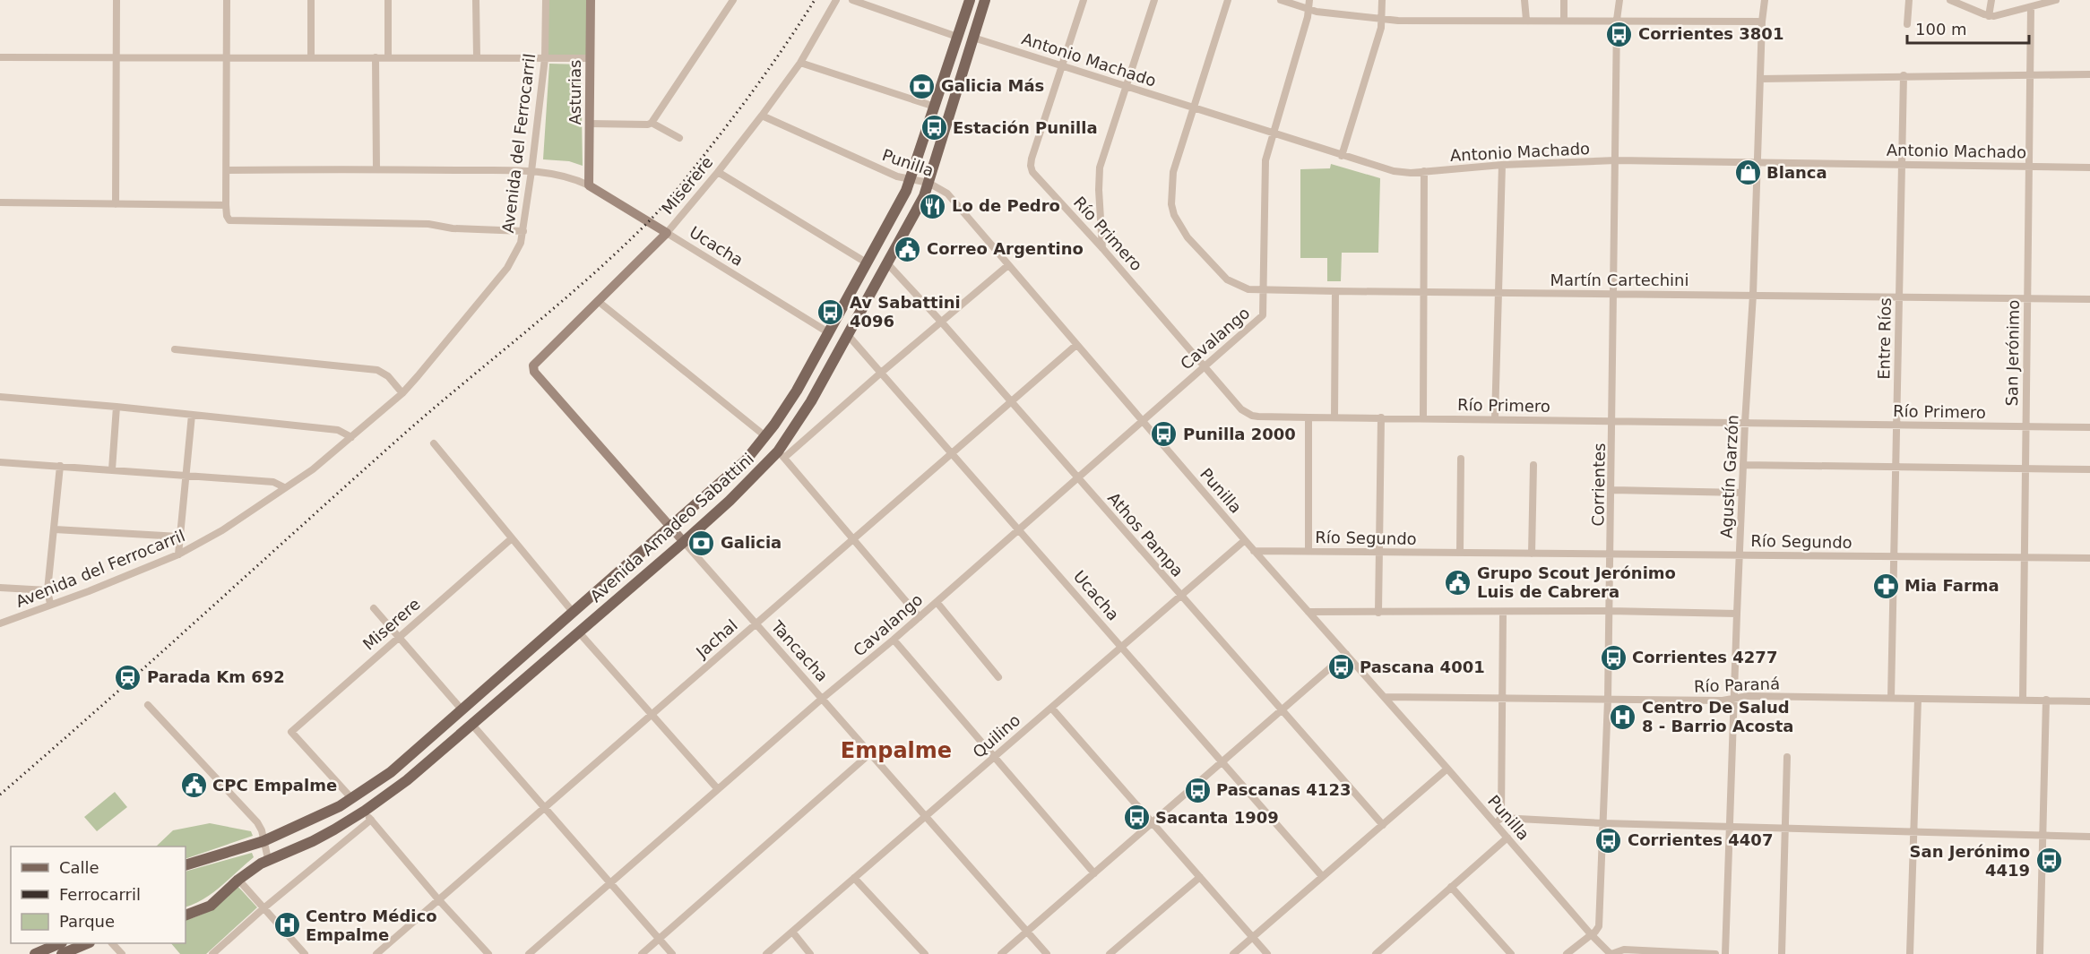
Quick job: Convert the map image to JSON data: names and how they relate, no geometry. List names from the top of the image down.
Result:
{
  "streets": {
    "main road": ["Avenida Amadeo Sabattini"],
    "street": [
      "Antonio Machado",
      "Asturias",
      "Avenida del Ferrocarril",
      "Punilla",
      "Miserere",
      "Río Primero",
      "Ucacha",
      "Martín Cartechini",
      "Cavalango",
      "Entre Ríos",
      "San Jerónimo",
      "Agustín Garzón",
      "Corrientes",
      "Athos Pampa",
      "Río Segundo",
      "Jachal",
      "Tancacha",
      "Río Paraná",
      "Quilino"
    ]
  },
  "crossings": [
    ["Antonio Machado", "Río Primero"],
    ["Antonio Machado", "Martín Cartechini"],
    ["Antonio Machado", "Entre Ríos"],
    ["Antonio Machado", "San Jerónimo"],
    ["Antonio Machado", "Agustín Garzón"],
    ["Antonio Machado", "Corrientes"],
    ["Antonio Machado", "Avenida Amadeo Sabattini"],
    ["Asturias", "Ucacha"],
    ["Punilla", "Miserere"],
    ["Punilla", "Cavalango"],
    ["Punilla", "Corrientes"],
    ["Punilla", "Avenida Amadeo Sabattini"],
    ["Punilla", "Río Segundo"],
    ["Punilla", "Jachal"],
    ["Punilla", "Río Paraná"],
    ["Punilla", "Quilino"],
    ["Miserere", "Ucacha"],
    ["Miserere", "Avenida Amadeo Sabattini"],
    ["Miserere", "Tancacha"],
    ["Río Primero", "Cavalango"],
    ["Río Primero", "Entre Ríos"],
    ["Río Primero", "San Jerónimo"],
    ["Río Primero", "Agustín Garzón"],
    ["Río Primero", "Corrientes"],
    ["Ucacha", "Cavalango"],
    ["Ucacha", "Avenida Amadeo Sabattini"],
    ["Ucacha", "Jachal"],
    ["Ucacha", "Quilino"],
    ["Martín Cartechini", "Cavalango"],
    ["Martín Cartechini", "Entre Ríos"],
    ["Martín Cartechini", "San Jerónimo"],
    ["Martín Cartechini", "Agustín Garzón"],
    ["Martín Cartechini", "Corrientes"],
    ["Cavalango", "Athos Pampa"],
    ["Cavalango", "Tancacha"],
    ["Entre Ríos", "Río Segundo"],
    ["Entre Ríos", "Río Paraná"],
    ["San Jerónimo", "Río Segundo"],
    ["San Jerónimo", "Río Paraná"],
    ["Agustín Garzón", "Río Segundo"],
    ["Agustín Garzón", "Río Paraná"],
    ["Corrientes", "Río Segundo"],
    ["Corrientes", "Río Paraná"],
    ["Avenida Amadeo Sabattini", "Athos Pampa"],
    ["Avenida Amadeo Sabattini", "Tancacha"],
    ["Athos Pampa", "Jachal"],
    ["Athos Pampa", "Quilino"],
    ["Jachal", "Tancacha"],
    ["Tancacha", "Quilino"]
  ],
  "districts": ["Empalme"],
  "places": {
    "bus stop": [
      "Corrientes 3801",
      "Estación Punilla",
      "Av Sabattini 4096",
      "Punilla 2000",
      "Corrientes 4277",
      "Pascana 4001",
      "Pascanas 4123",
      "Sacanta 1909",
      "Corrientes 4407",
      "San Jerónimo 4419"
    ],
    "bank": ["Galicia Más", "Galicia"],
    "shop": ["Blanca"],
    "restaurant": ["Lo de Pedro"],
    "public building": ["Correo Argentino", "Grupo Scout Jerónimo Luis de Cabrera", "CPC Empalme"],
    "pharmacy": ["Mia Farma"],
    "station": ["Parada Km 692"],
    "hospital": ["Centro De Salud 8 - Barrio Acosta", "Centro Médico Empalme"]
  },
  "legend": ["Calle", "Ferrocarril", "Parque"],
  "scale_bar": "100 m"
}
